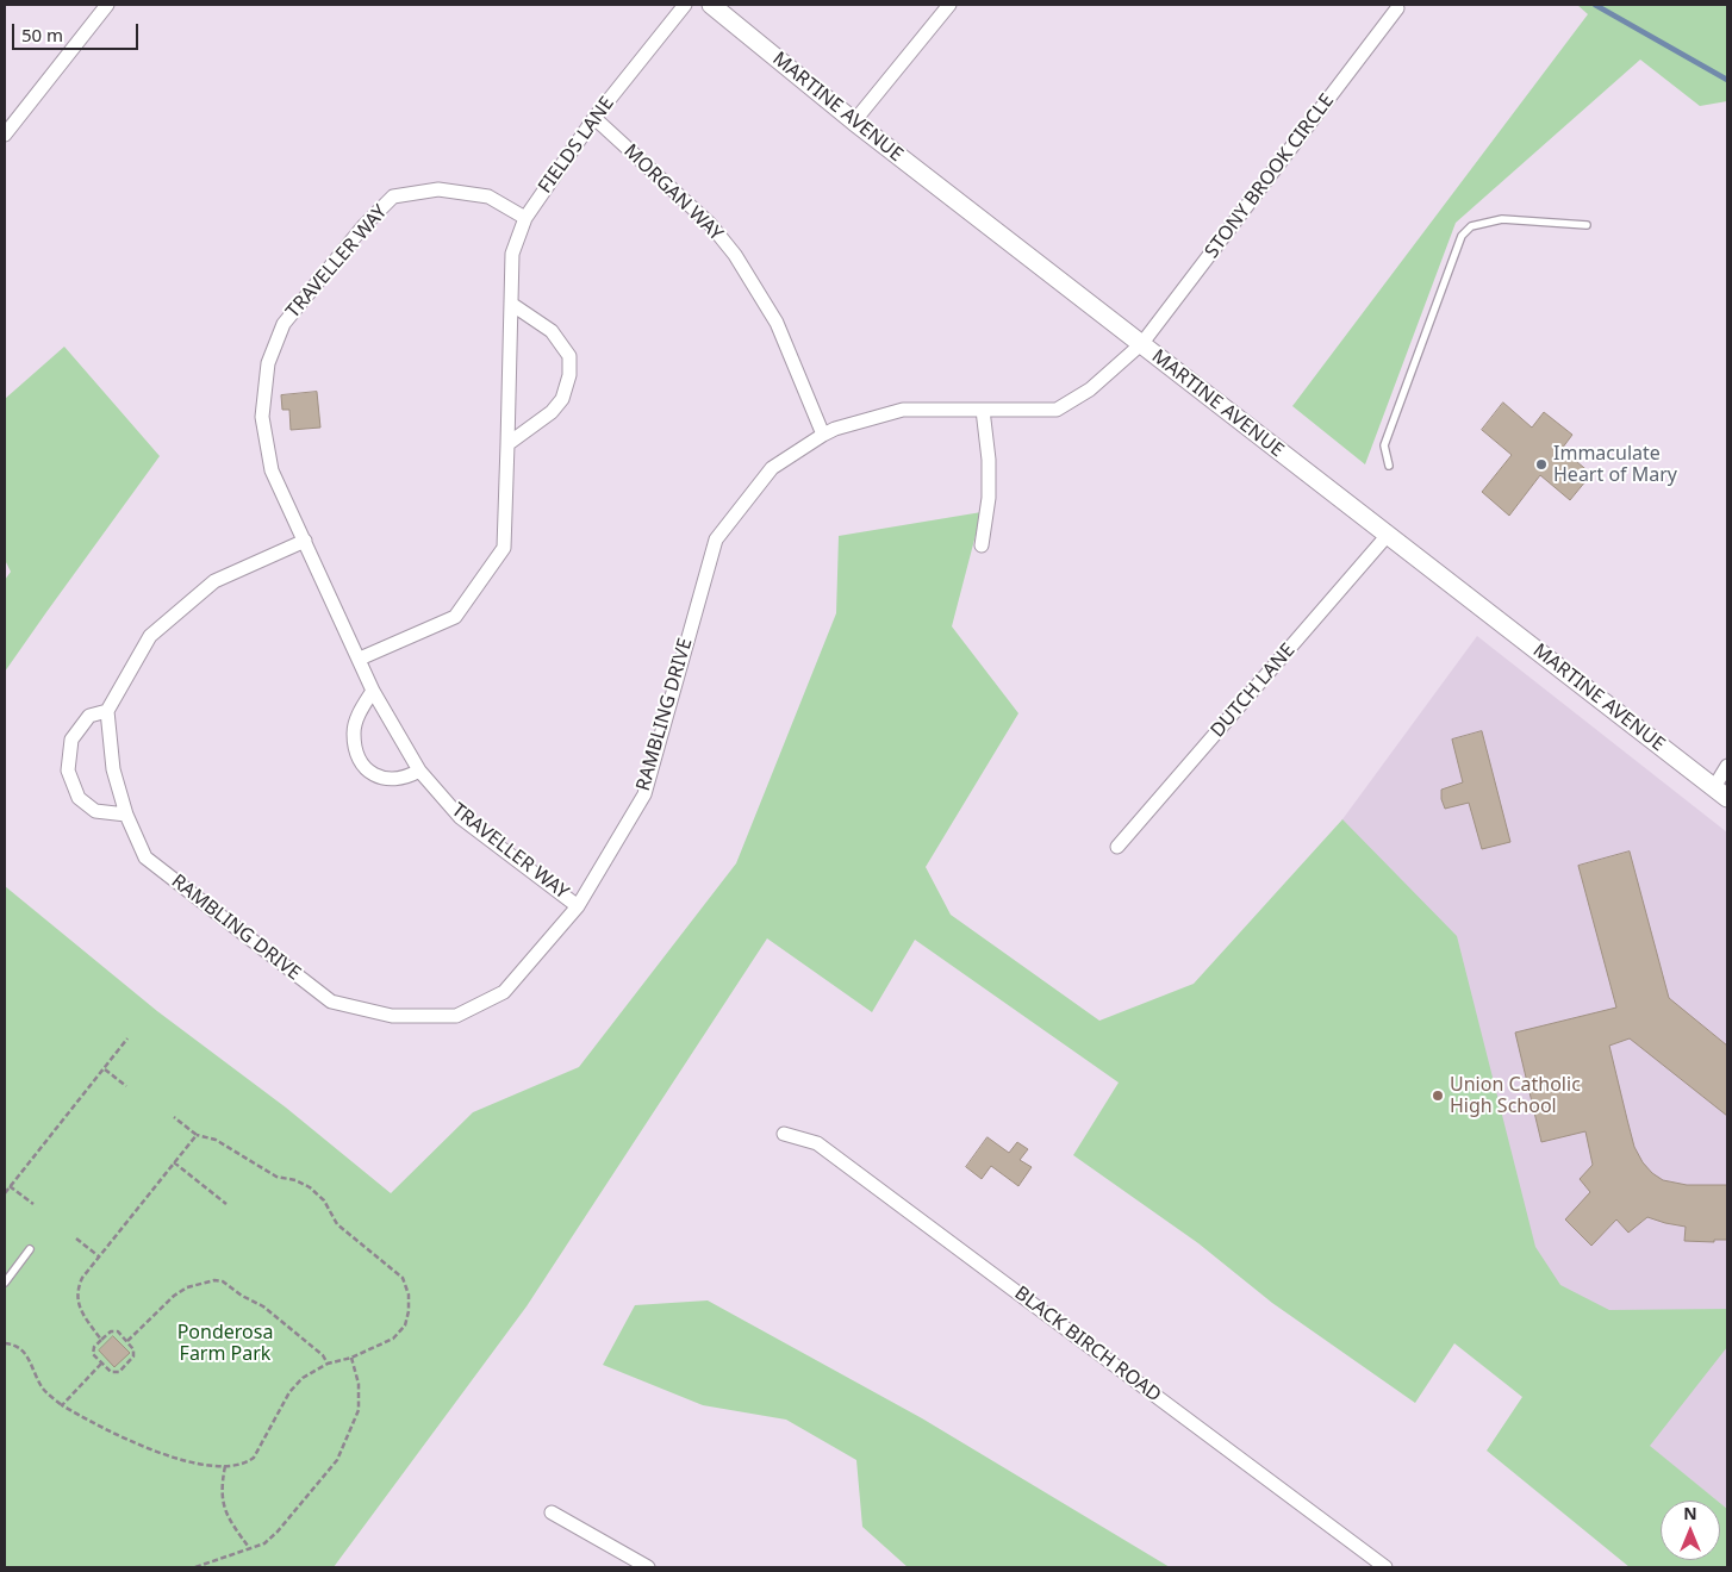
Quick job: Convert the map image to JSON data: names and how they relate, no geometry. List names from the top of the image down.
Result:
{
  "streets": {
    "main road": ["MARTINE AVENUE"],
    "street": [
      "FIELDS LANE",
      "STONY BROOK CIRCLE",
      "MORGAN WAY",
      "TRAVELLER WAY",
      "DUTCH LANE",
      "RAMBLING DRIVE",
      "BLACK BIRCH ROAD"
    ]
  },
  "crossings": [
    ["MARTINE AVENUE", "STONY BROOK CIRCLE"],
    ["MARTINE AVENUE", "DUTCH LANE"],
    ["MARTINE AVENUE", "RAMBLING DRIVE"],
    ["FIELDS LANE", "MORGAN WAY"],
    ["FIELDS LANE", "TRAVELLER WAY"],
    ["STONY BROOK CIRCLE", "RAMBLING DRIVE"],
    ["MORGAN WAY", "RAMBLING DRIVE"],
    ["TRAVELLER WAY", "RAMBLING DRIVE"]
  ],
  "parks": ["Ponderosa Farm Park"],
  "places": ["Immaculate Heart of Mary", "Union Catholic High School"],
  "scale_bar": "50 m",
  "north": "top"
}
